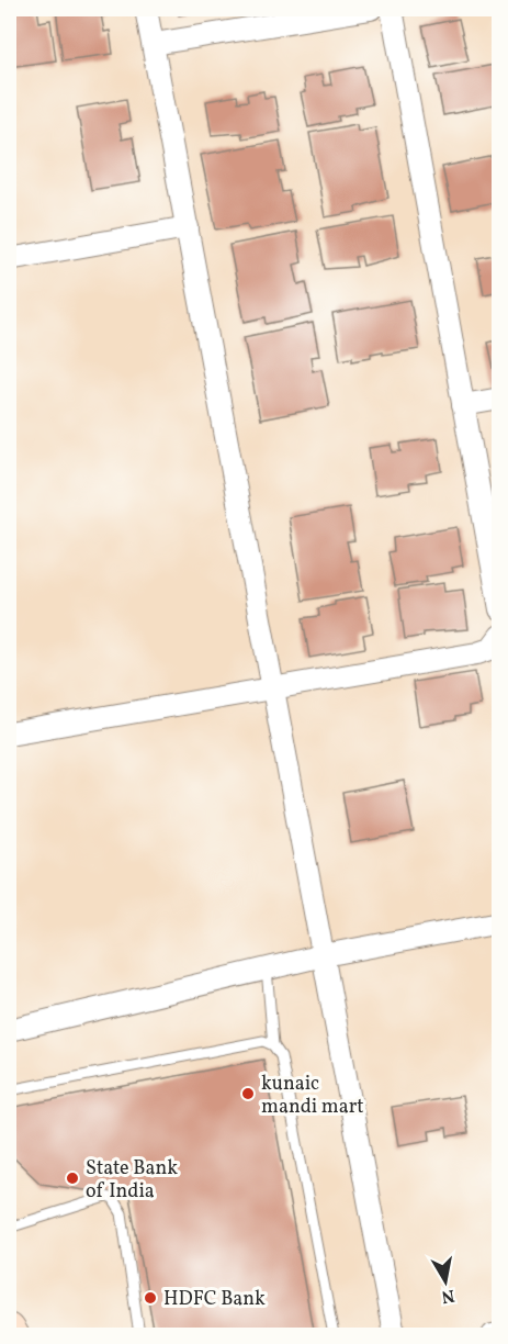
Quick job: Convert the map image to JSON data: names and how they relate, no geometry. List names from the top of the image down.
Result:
{
  "places": ["kunaic mandi mart", "State Bank of India", "HDFC Bank"],
  "north": "bottom"
}
